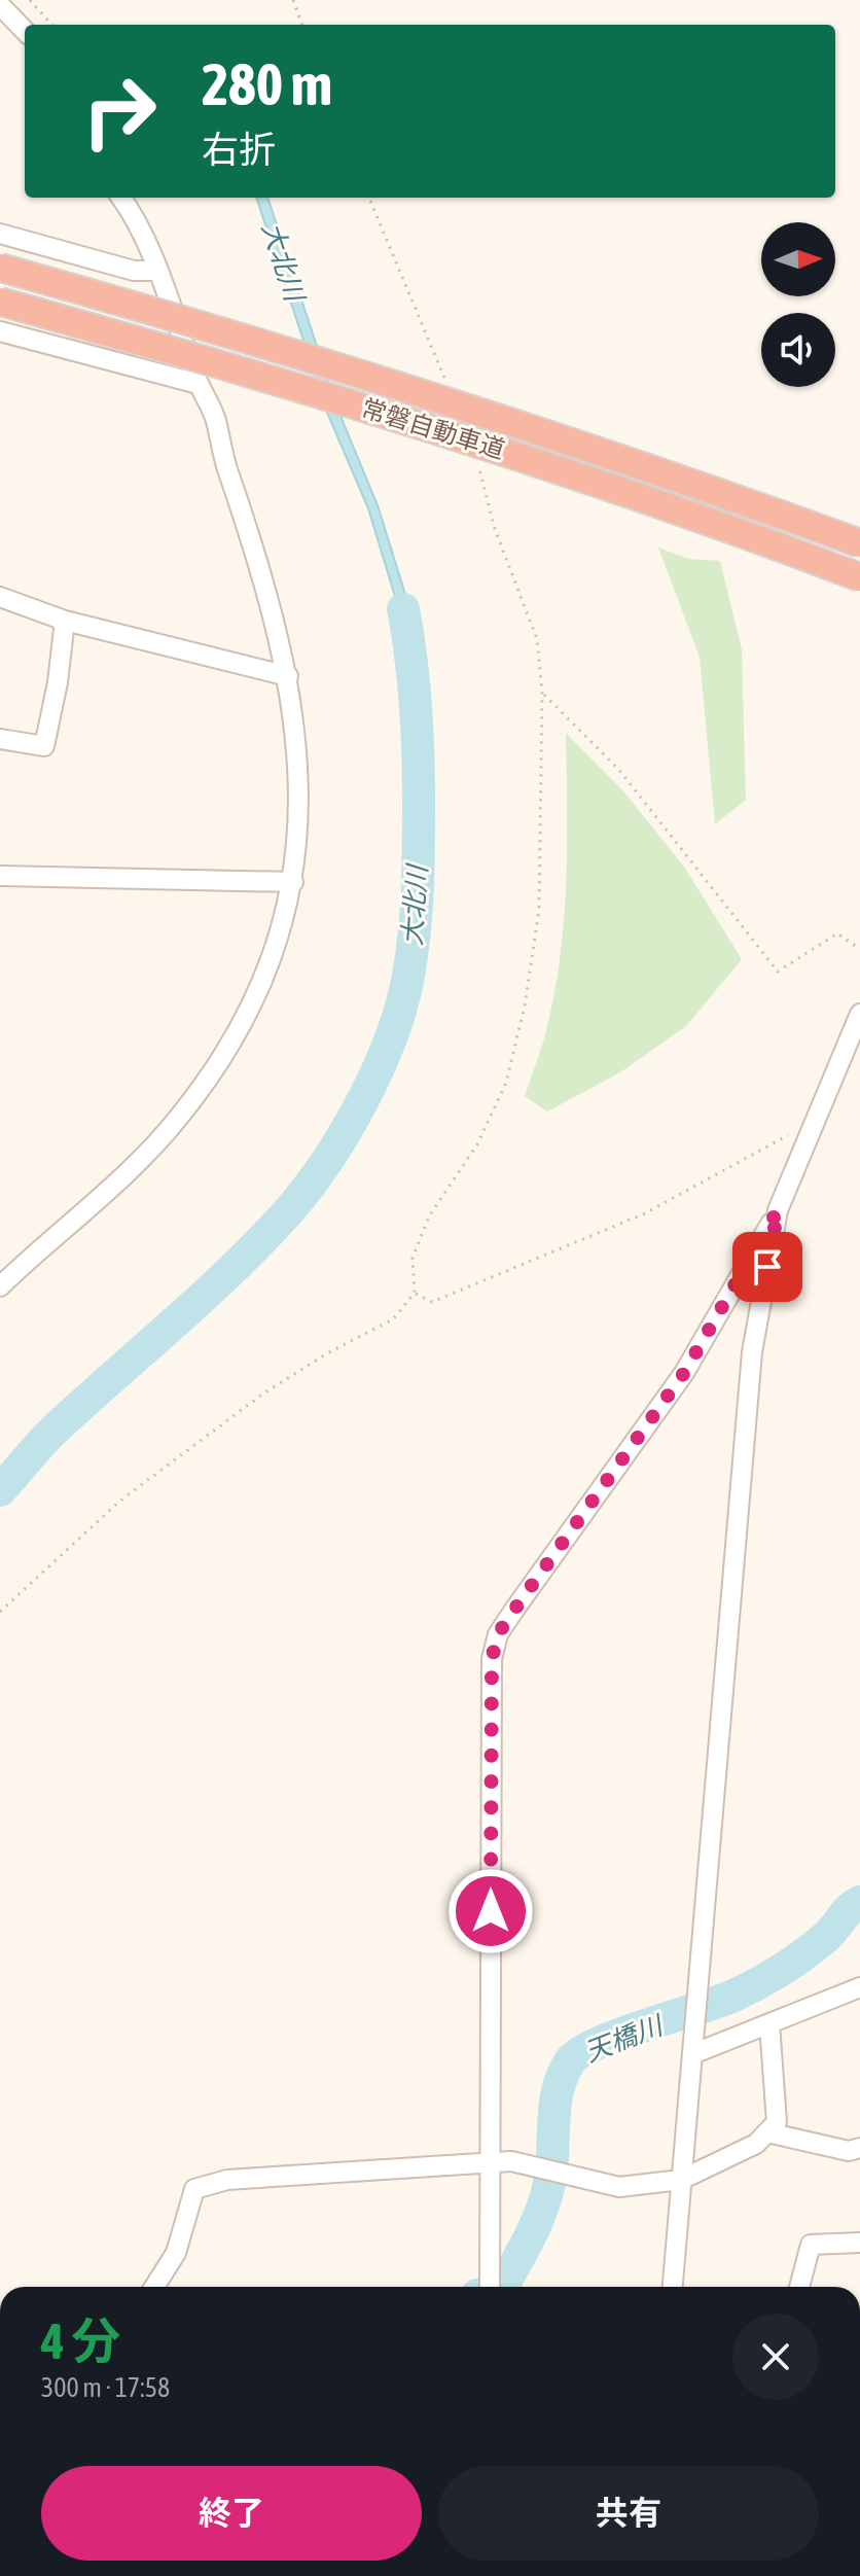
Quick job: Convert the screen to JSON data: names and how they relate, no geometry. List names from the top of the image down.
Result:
{
  "streets": {
    "highway": ["常磐自動車道"]
  },
  "water": ["大北川", "天橋川"],
  "north": "right",
  "page": {
    "turn": ["280 m", "右折"],
    "heading": ["4 分", "300 m · 17:58"],
    "buttons": ["終了", "共有"]
  }
}
